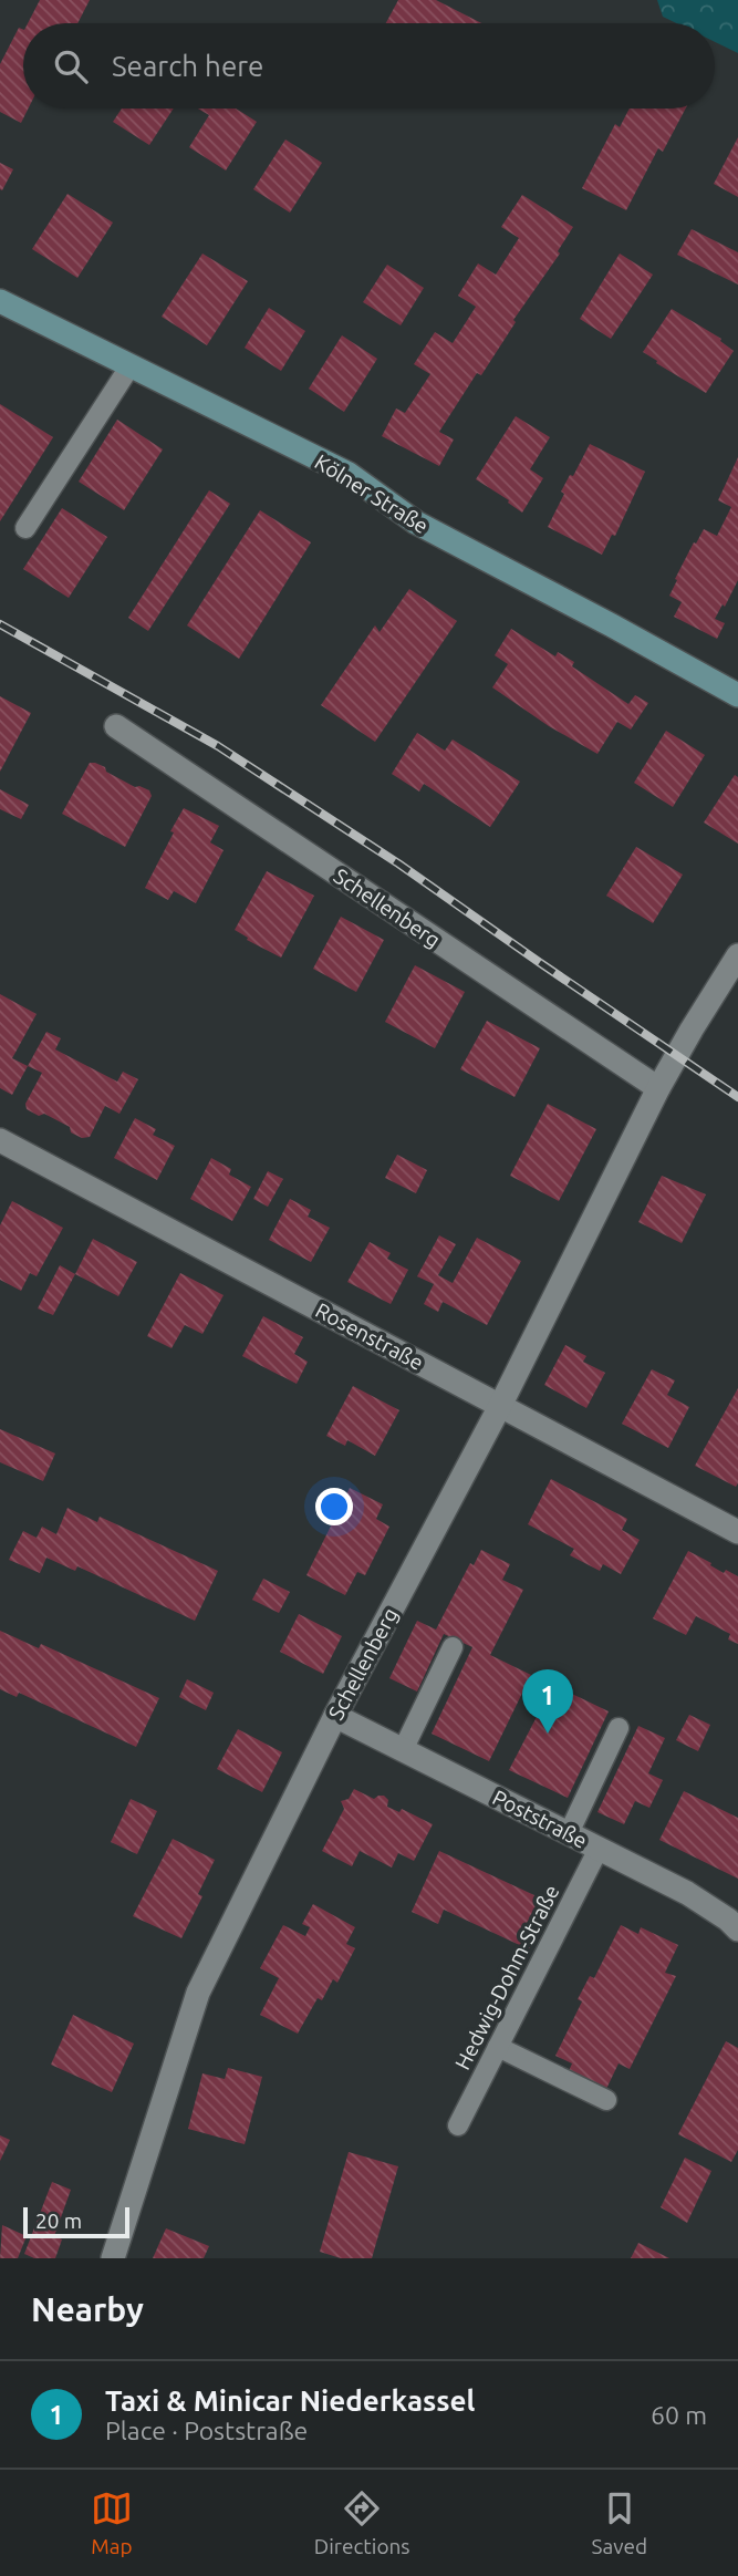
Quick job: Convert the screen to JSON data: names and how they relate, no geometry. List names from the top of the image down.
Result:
{
  "streets": {
    "street": [
      "Kölner Straße",
      "Schellenberg",
      "Rosenstraße",
      "Poststraße"
    ],
    "lane": ["Hedwig-Dohm-Straße"]
  },
  "crossings": [
    ["Schellenberg", "Rosenstraße"],
    ["Schellenberg", "Poststraße"],
    ["Poststraße", "Hedwig-Dohm-Straße"]
  ],
  "scale_bar": "20 m",
  "page": {
    "search": "Search here",
    "pins": "1",
    "scale": "20 m",
    "heading": "Nearby",
    "list": [
      {
        "mark": "1",
        "name": "Taxi & Minicar Niederkassel",
        "note": "Place · Poststraße",
        "value": "60 m"
      }
    ],
    "nav": ["Map", "Directions", "Saved"]
  }
}
